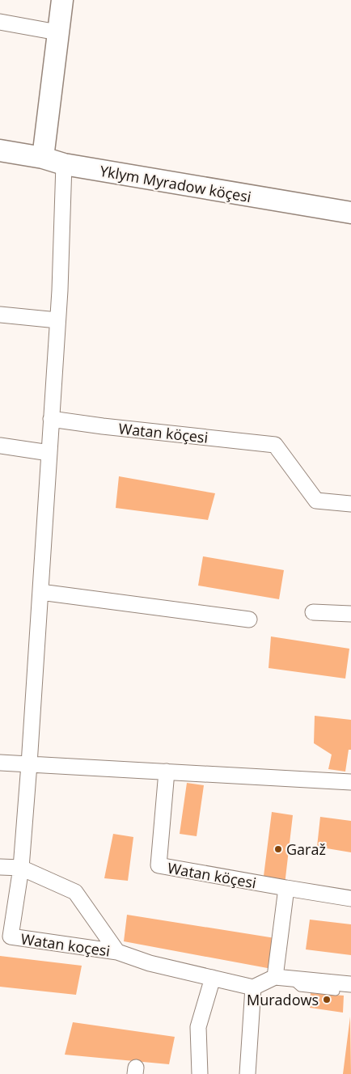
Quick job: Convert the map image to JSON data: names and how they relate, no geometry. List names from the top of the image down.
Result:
{
  "streets": {
    "street": ["Yklym Myradow köçesi", "Watan köçesi", "Watan koçesi"]
  },
  "crossings": [
    ["Yklym Myradow köçesi", "Watan koçesi"],
    ["Watan köçesi", "Watan koçesi"]
  ],
  "places": ["Garaž", "Muradows"]
}
